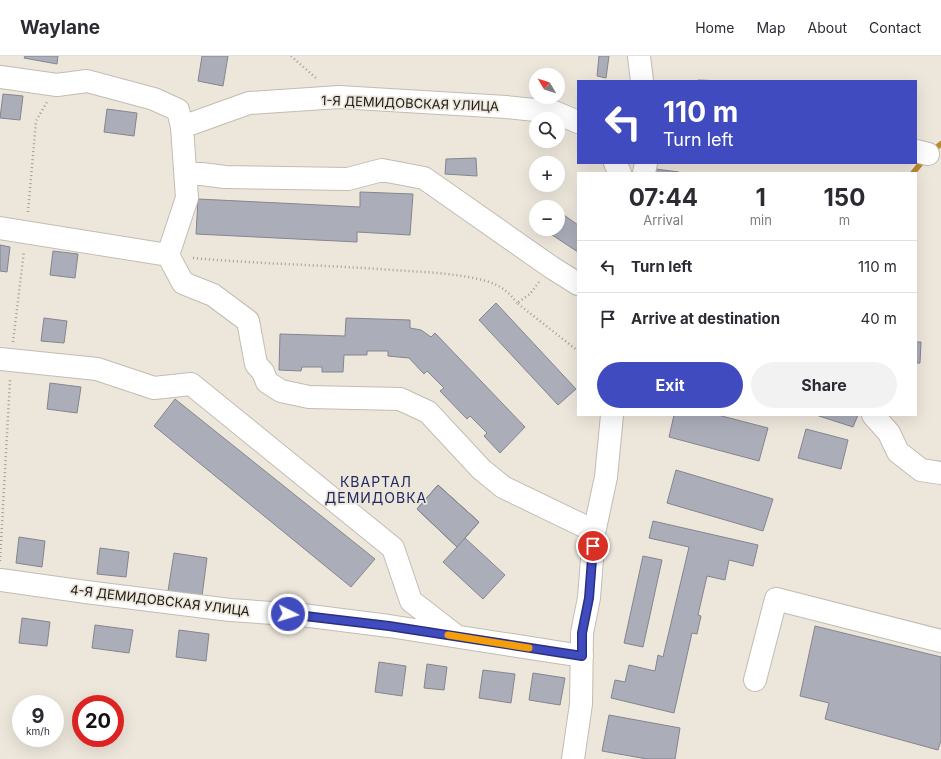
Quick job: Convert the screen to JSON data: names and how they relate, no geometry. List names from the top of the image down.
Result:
{
  "streets": {
    "street": ["1-Я ДЕМИДОВСКАЯ УЛИЦА", "4-Я ДЕМИДОВСКАЯ УЛИЦА"]
  },
  "districts": ["КВАРТАЛ ДЕМИДОВКА"],
  "north": "top left",
  "page": {
    "header": "Waylane",
    "nav": [
      "Home",
      "Map",
      "About",
      "Contact"
    ],
    "map_buttons": ["+", "−"],
    "turn": ["110 m", "Turn left"],
    "eta": [
      "07:44",
      "Arrival",
      "1",
      "min",
      "150",
      "m"
    ],
    "list": [
      {
        "name": "Turn left",
        "value": "110 m"
      },
      {
        "name": "Arrive at destination",
        "value": "40 m"
      }
    ],
    "buttons": ["Exit", "Share"],
    "speed": "9 km/h",
    "limit": "20"
  }
}
